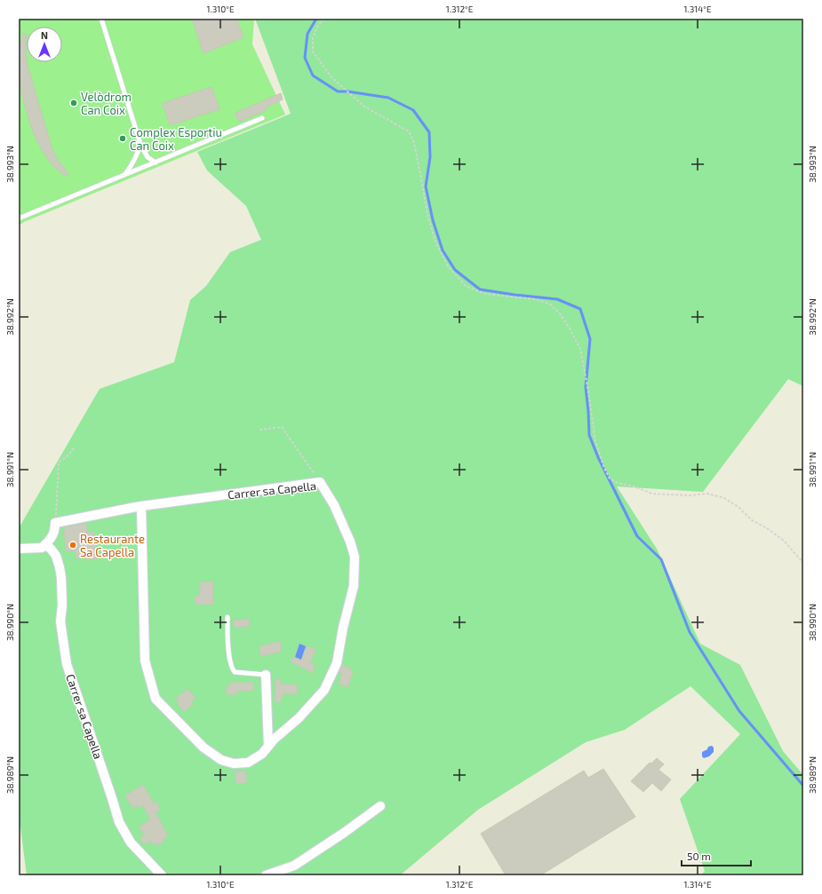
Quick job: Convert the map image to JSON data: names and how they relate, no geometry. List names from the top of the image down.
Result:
{
  "streets": {
    "street": ["Carrer sa Capella"]
  },
  "places": ["Velòdrom Can Coix", "Complex Esportiu Can Coix", "Restaurante Sa Capella"],
  "scale_bar": "50 m",
  "north": "top",
  "coordinates": [
    "1.310°E",
    "1.312°E",
    "1.314°E",
    "38.993°N",
    "38.992°N",
    "38.991°N",
    "38.990°N",
    "38.989°N"
  ]
}
